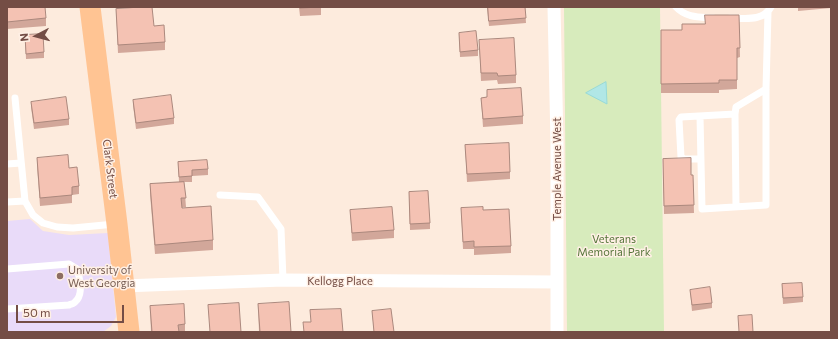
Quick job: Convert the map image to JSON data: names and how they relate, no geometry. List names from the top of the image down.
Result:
{
  "streets": {
    "main road": ["Clark Street"],
    "street": ["Temple Avenue West", "Kellogg Place"]
  },
  "crossings": [
    ["Clark Street", "Kellogg Place"],
    ["Temple Avenue West", "Kellogg Place"]
  ],
  "parks": ["Veterans Memorial Park"],
  "places": ["University of West Georgia"],
  "scale_bar": "50 m",
  "north": "left"
}
